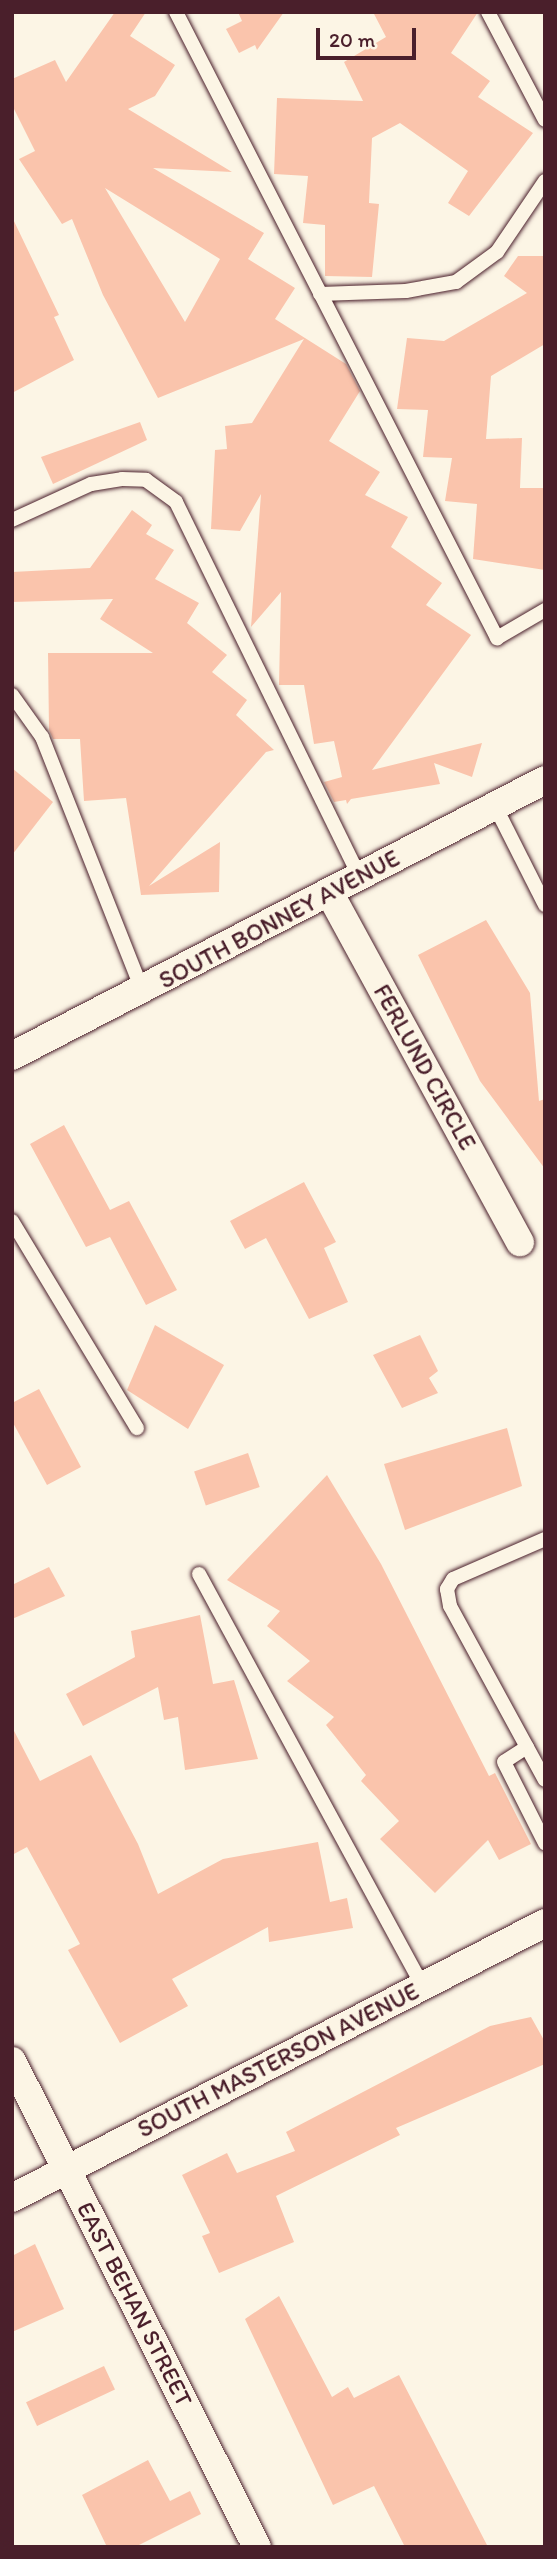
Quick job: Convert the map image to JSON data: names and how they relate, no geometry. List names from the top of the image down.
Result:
{
  "streets": {
    "street": [
      "SOUTH BONNEY AVENUE",
      "FERLUND CIRCLE",
      "SOUTH MASTERSON AVENUE",
      "EAST BEHAN STREET"
    ]
  },
  "crossings": [
    ["SOUTH BONNEY AVENUE", "FERLUND CIRCLE"],
    ["SOUTH MASTERSON AVENUE", "EAST BEHAN STREET"]
  ],
  "scale_bar": "20 m"
}
